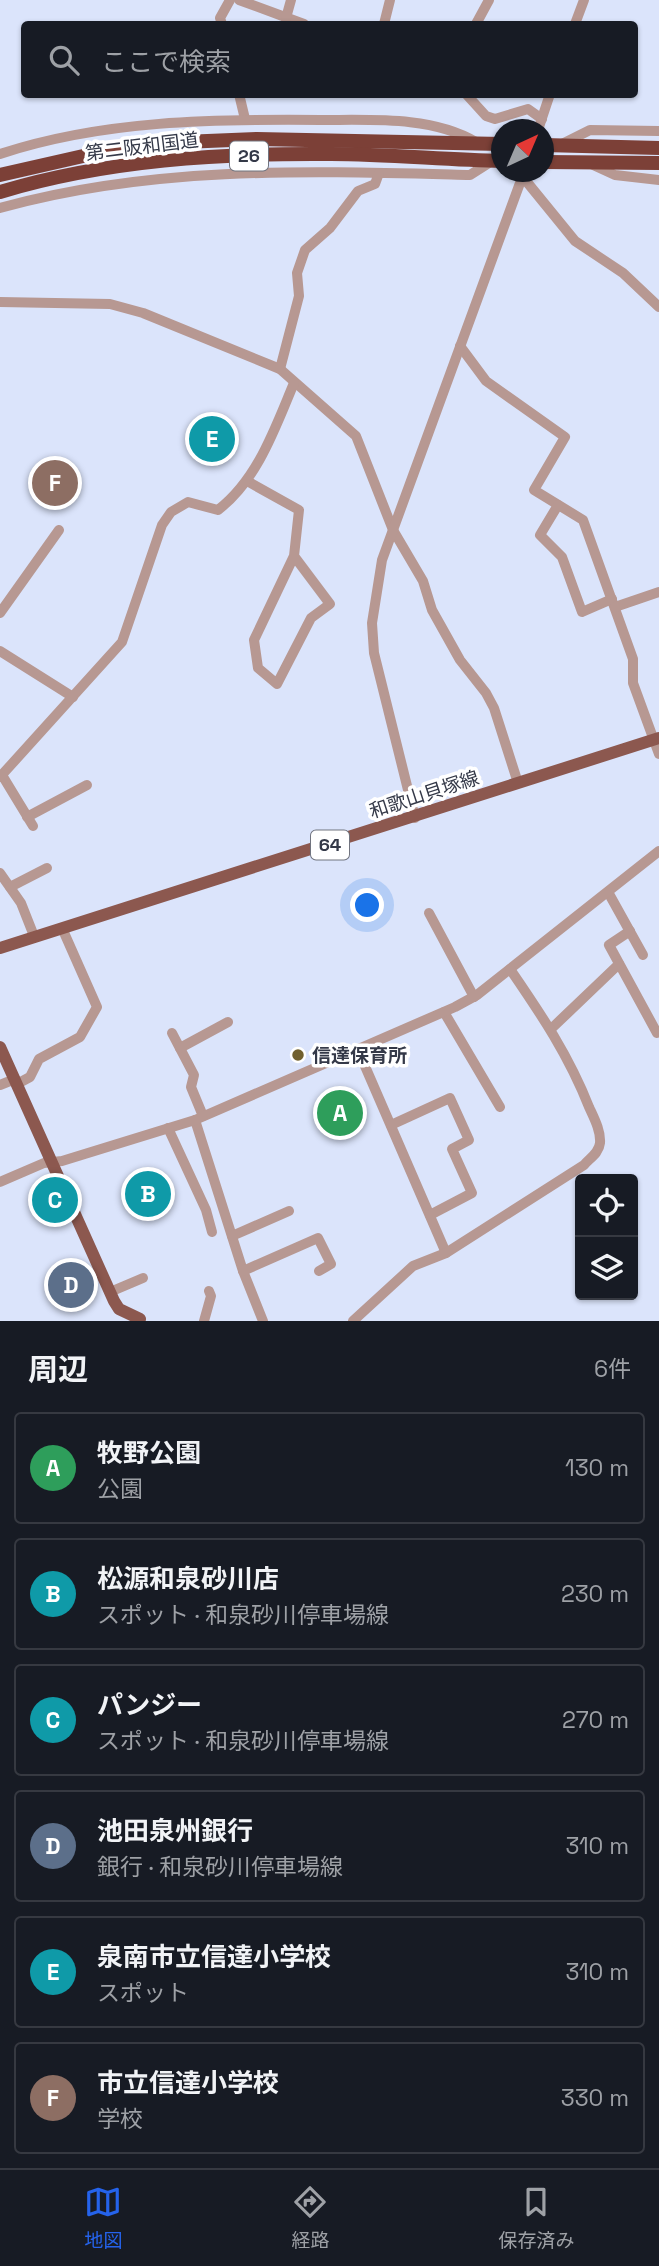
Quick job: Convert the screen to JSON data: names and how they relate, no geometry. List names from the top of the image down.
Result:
{
  "streets": {
    "highway": ["第二阪和国道", "26"],
    "main road": ["和歌山貝塚線", "64"]
  },
  "places": ["信達保育所"],
  "north": "top right",
  "page": {
    "search": "ここで検索",
    "pins": [
      "E",
      "F",
      "A",
      "B",
      "C",
      "D"
    ],
    "heading": ["周辺", "6件"],
    "list": [
      {
        "mark": "A",
        "name": "牧野公園",
        "note": "公園",
        "value": "130 m"
      },
      {
        "mark": "B",
        "name": "松源和泉砂川店",
        "note": "スポット · 和泉砂川停車場線",
        "value": "230 m"
      },
      {
        "mark": "C",
        "name": "パンジー",
        "note": "スポット · 和泉砂川停車場線",
        "value": "270 m"
      },
      {
        "mark": "D",
        "name": "池田泉州銀行",
        "note": "銀行 · 和泉砂川停車場線",
        "value": "310 m"
      },
      {
        "mark": "E",
        "name": "泉南市立信達小学校",
        "note": "スポット",
        "value": "310 m"
      },
      {
        "mark": "F",
        "name": "市立信達小学校",
        "note": "学校",
        "value": "330 m"
      }
    ],
    "nav": ["地図", "経路", "保存済み"]
  }
}
